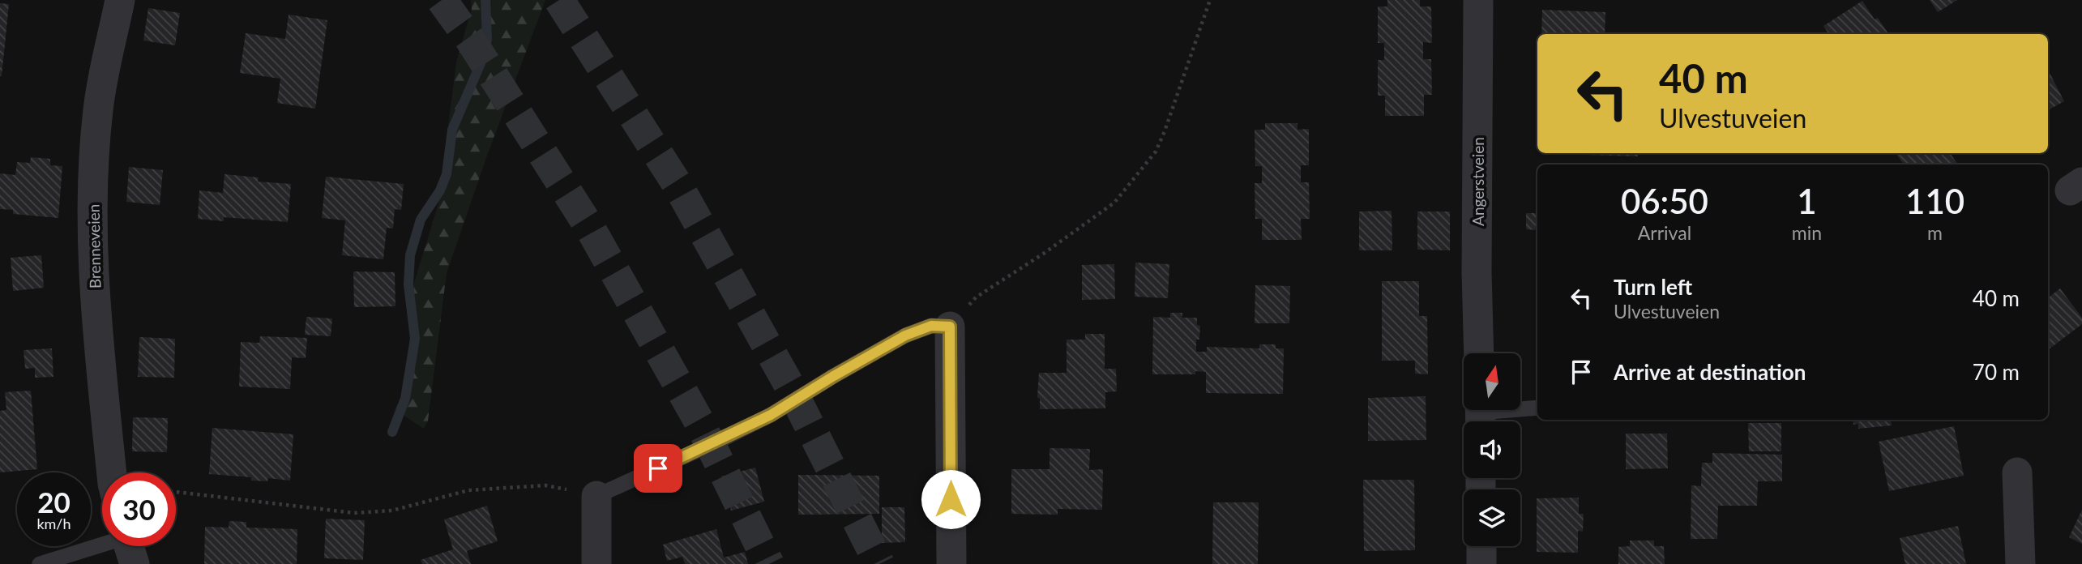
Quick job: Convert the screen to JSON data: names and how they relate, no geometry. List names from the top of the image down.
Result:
{
  "streets": {
    "street": ["Angerstveien", "Brenneveien"]
  },
  "north": "top",
  "page": {
    "turn": ["40 m", "Ulvestuveien"],
    "eta": [
      "06:50",
      "Arrival",
      "1",
      "min",
      "110",
      "m"
    ],
    "list": [
      {
        "name": "Turn left",
        "note": "Ulvestuveien",
        "value": "40 m"
      },
      {
        "name": "Arrive at destination",
        "value": "70 m"
      }
    ],
    "speed": "20 km/h",
    "limit": "30"
  }
}
